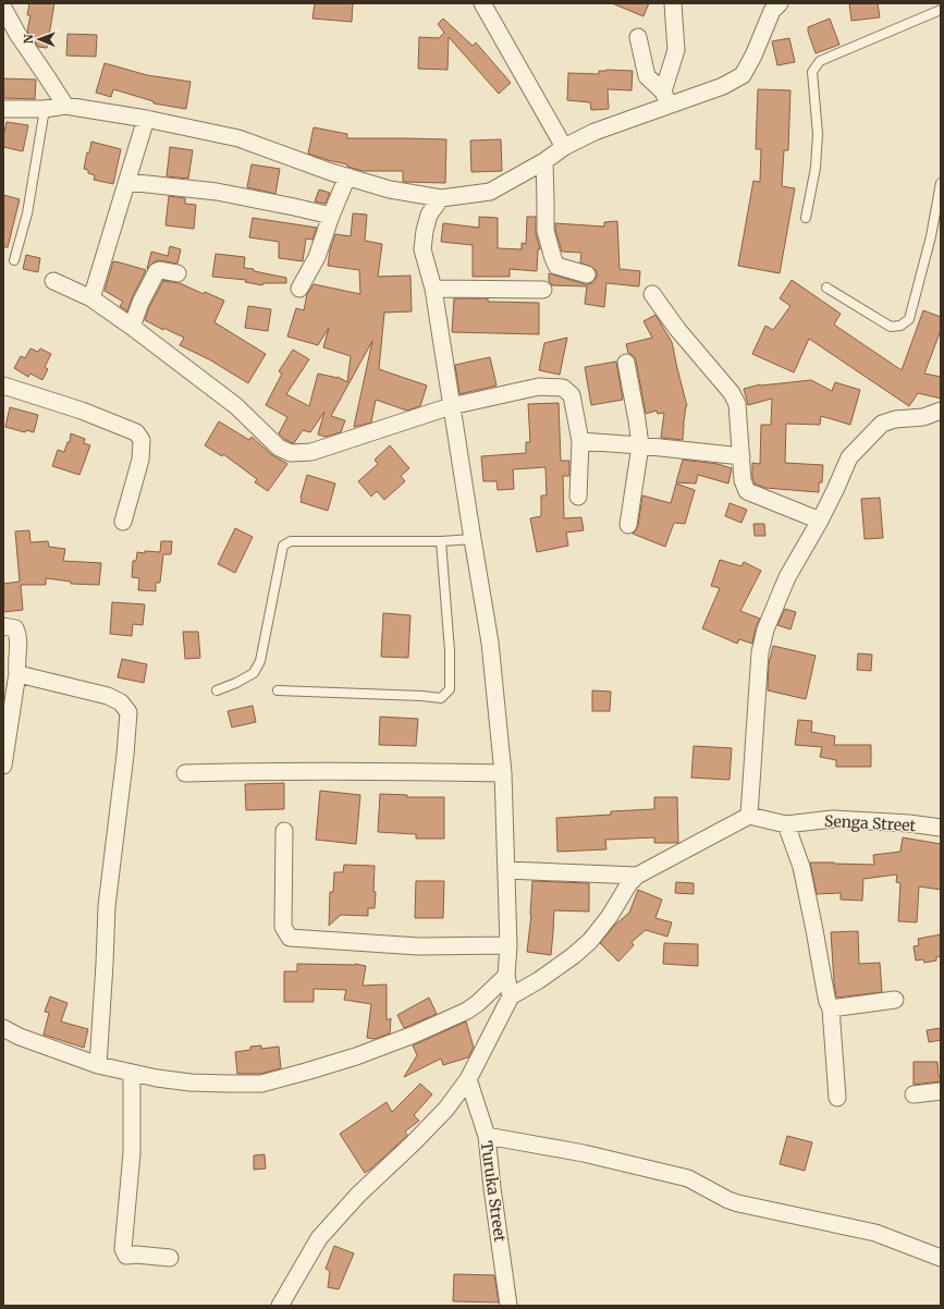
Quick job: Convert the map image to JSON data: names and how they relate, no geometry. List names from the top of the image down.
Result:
{
  "streets": {
    "street": ["Senga Street", "Turuka Street"]
  },
  "north": "left"
}
